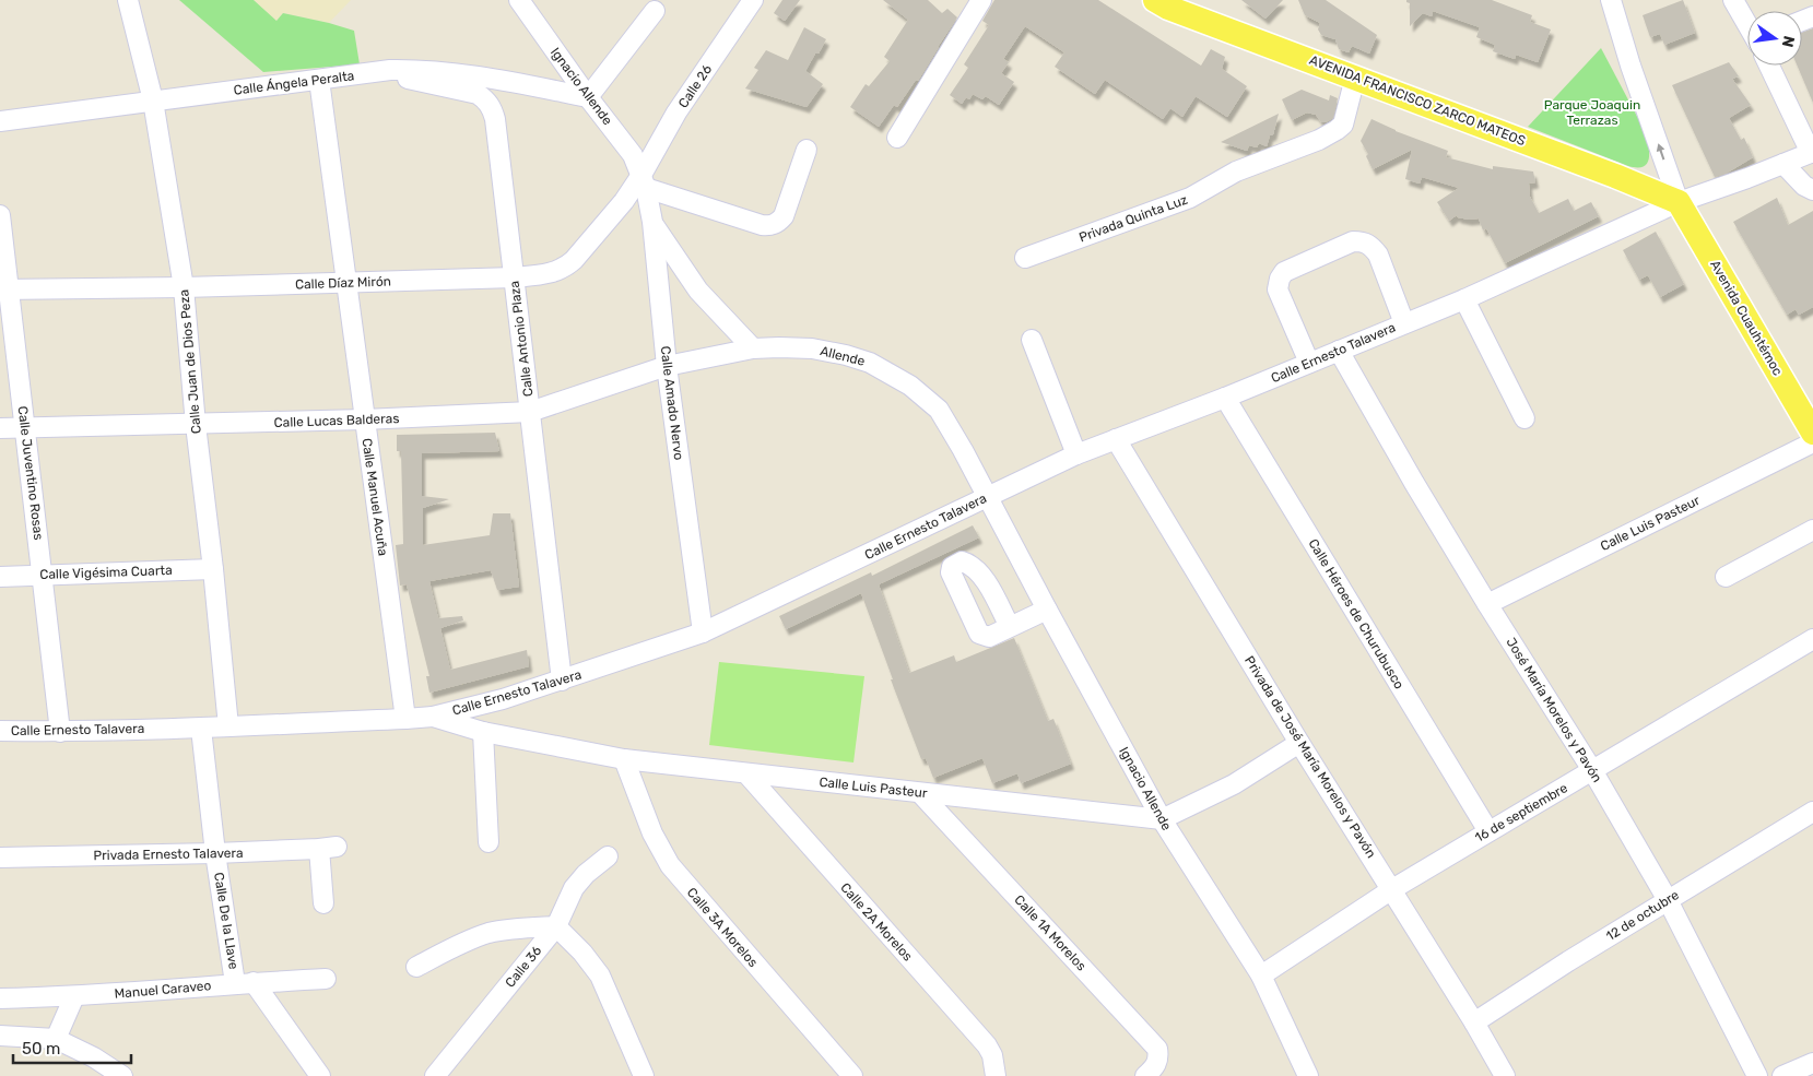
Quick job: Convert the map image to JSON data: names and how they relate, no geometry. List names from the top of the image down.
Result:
{
  "streets": {
    "main road": ["AVENIDA FRANCISCO ZARCO MATEOS", "Avenida Cuauhtémoc"],
    "street": [
      "Calle Ángela Peralta",
      "Ignacio Allende",
      "Calle 26",
      "Privada Quinta Luz",
      "Calle Díaz Mirón",
      "Calle Antonio Plaza",
      "Calle Ernesto Talavera",
      "Allende",
      "Calle Juan de Dios Peza",
      "Calle Amado Nervo",
      "Calle Lucas Balderas",
      "Calle Juventino Rosas",
      "Calle Manuel Acuña",
      "Calle Luis Pasteur",
      "Calle Vigésima Cuarta",
      "Calle Héroes de Churubusco",
      "José María Morelos y Pavón",
      "Privada de José María Morelos y Pavón",
      "16 de septiembre",
      "Privada Ernesto Talavera",
      "12 de octubre",
      "Calle De la Llave",
      "Calle 2A Morelos",
      "Calle 3A Morelos",
      "Calle 1A Morelos",
      "Calle 36",
      "Manuel Caraveo"
    ]
  },
  "crossings": [
    ["Calle Ángela Peralta", "Ignacio Allende"],
    ["Calle Ángela Peralta", "Calle Antonio Plaza"],
    ["Calle Ángela Peralta", "Calle Juan de Dios Peza"],
    ["Calle Ángela Peralta", "Calle Manuel Acuña"],
    ["Ignacio Allende", "Calle 26"],
    ["Ignacio Allende", "Calle Díaz Mirón"],
    ["Ignacio Allende", "Calle Ernesto Talavera"],
    ["Ignacio Allende", "Allende"],
    ["Ignacio Allende", "Calle Amado Nervo"],
    ["Ignacio Allende", "Calle Luis Pasteur"],
    ["Ignacio Allende", "16 de septiembre"],
    ["Calle 26", "Calle Díaz Mirón"],
    ["Calle 26", "Calle Amado Nervo"],
    ["AVENIDA FRANCISCO ZARCO MATEOS", "Privada Quinta Luz"],
    ["AVENIDA FRANCISCO ZARCO MATEOS", "Avenida Cuauhtémoc"],
    ["AVENIDA FRANCISCO ZARCO MATEOS", "Calle Ernesto Talavera"],
    ["Calle Díaz Mirón", "Calle Antonio Plaza"],
    ["Calle Díaz Mirón", "Calle Juan de Dios Peza"],
    ["Calle Díaz Mirón", "Calle Amado Nervo"],
    ["Calle Díaz Mirón", "Calle Juventino Rosas"],
    ["Calle Díaz Mirón", "Calle Manuel Acuña"],
    ["Avenida Cuauhtémoc", "Calle Ernesto Talavera"],
    ["Calle Antonio Plaza", "Calle Ernesto Talavera"],
    ["Calle Antonio Plaza", "Calle Lucas Balderas"],
    ["Calle Ernesto Talavera", "Allende"],
    ["Calle Ernesto Talavera", "Calle Juan de Dios Peza"],
    ["Calle Ernesto Talavera", "Calle Amado Nervo"],
    ["Calle Ernesto Talavera", "Calle Juventino Rosas"],
    ["Calle Ernesto Talavera", "Calle Manuel Acuña"],
    ["Calle Ernesto Talavera", "Calle Luis Pasteur"],
    ["Calle Ernesto Talavera", "Calle Héroes de Churubusco"],
    ["Calle Ernesto Talavera", "José María Morelos y Pavón"],
    ["Calle Ernesto Talavera", "Privada de José María Morelos y Pavón"],
    ["Calle Ernesto Talavera", "Calle De la Llave"],
    ["Allende", "Calle Amado Nervo"],
    ["Allende", "Calle Lucas Balderas"],
    ["Calle Juan de Dios Peza", "Calle Lucas Balderas"],
    ["Calle Juan de Dios Peza", "Calle Vigésima Cuarta"],
    ["Calle Amado Nervo", "Calle Lucas Balderas"],
    ["Calle Lucas Balderas", "Calle Juventino Rosas"],
    ["Calle Lucas Balderas", "Calle Manuel Acuña"],
    ["Calle Juventino Rosas", "Calle Vigésima Cuarta"],
    ["Calle Luis Pasteur", "José María Morelos y Pavón"],
    ["Calle Luis Pasteur", "Calle 2A Morelos"],
    ["Calle Luis Pasteur", "Calle 3A Morelos"],
    ["Calle Luis Pasteur", "Calle 1A Morelos"],
    ["Calle Héroes de Churubusco", "16 de septiembre"],
    ["José María Morelos y Pavón", "16 de septiembre"],
    ["José María Morelos y Pavón", "12 de octubre"],
    ["Privada de José María Morelos y Pavón", "16 de septiembre"],
    ["Privada de José María Morelos y Pavón", "12 de octubre"],
    ["Privada Ernesto Talavera", "Calle De la Llave"],
    ["Calle De la Llave", "Manuel Caraveo"]
  ],
  "parks": ["Parque Joaquin Terrazas"],
  "scale_bar": "50 m",
  "north": "right"
}
